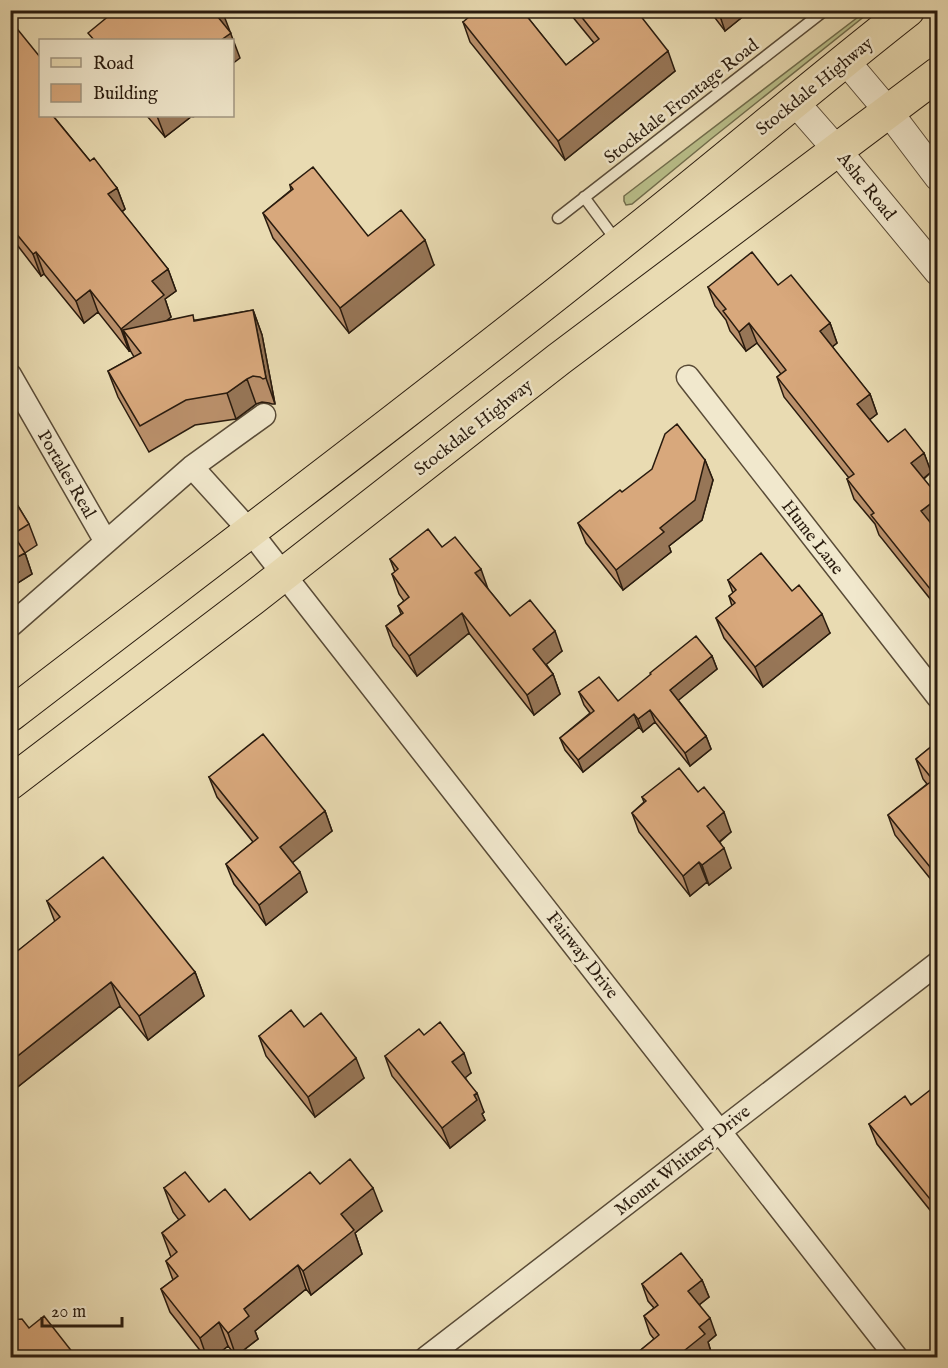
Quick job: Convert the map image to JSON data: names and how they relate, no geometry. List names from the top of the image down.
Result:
{
  "streets": {
    "main road": ["Stockdale Highway"],
    "street": [
      "Ashe Road",
      "Portales Real",
      "Hume Lane",
      "Fairway Drive",
      "Mount Whitney Drive"
    ],
    "lane": ["Stockdale Frontage Road"]
  },
  "crossings": [
    ["Stockdale Highway", "Ashe Road"],
    ["Stockdale Highway", "Fairway Drive"],
    ["Fairway Drive", "Mount Whitney Drive"]
  ],
  "legend": ["Road", "Building"],
  "scale_bar": "20 m"
}
